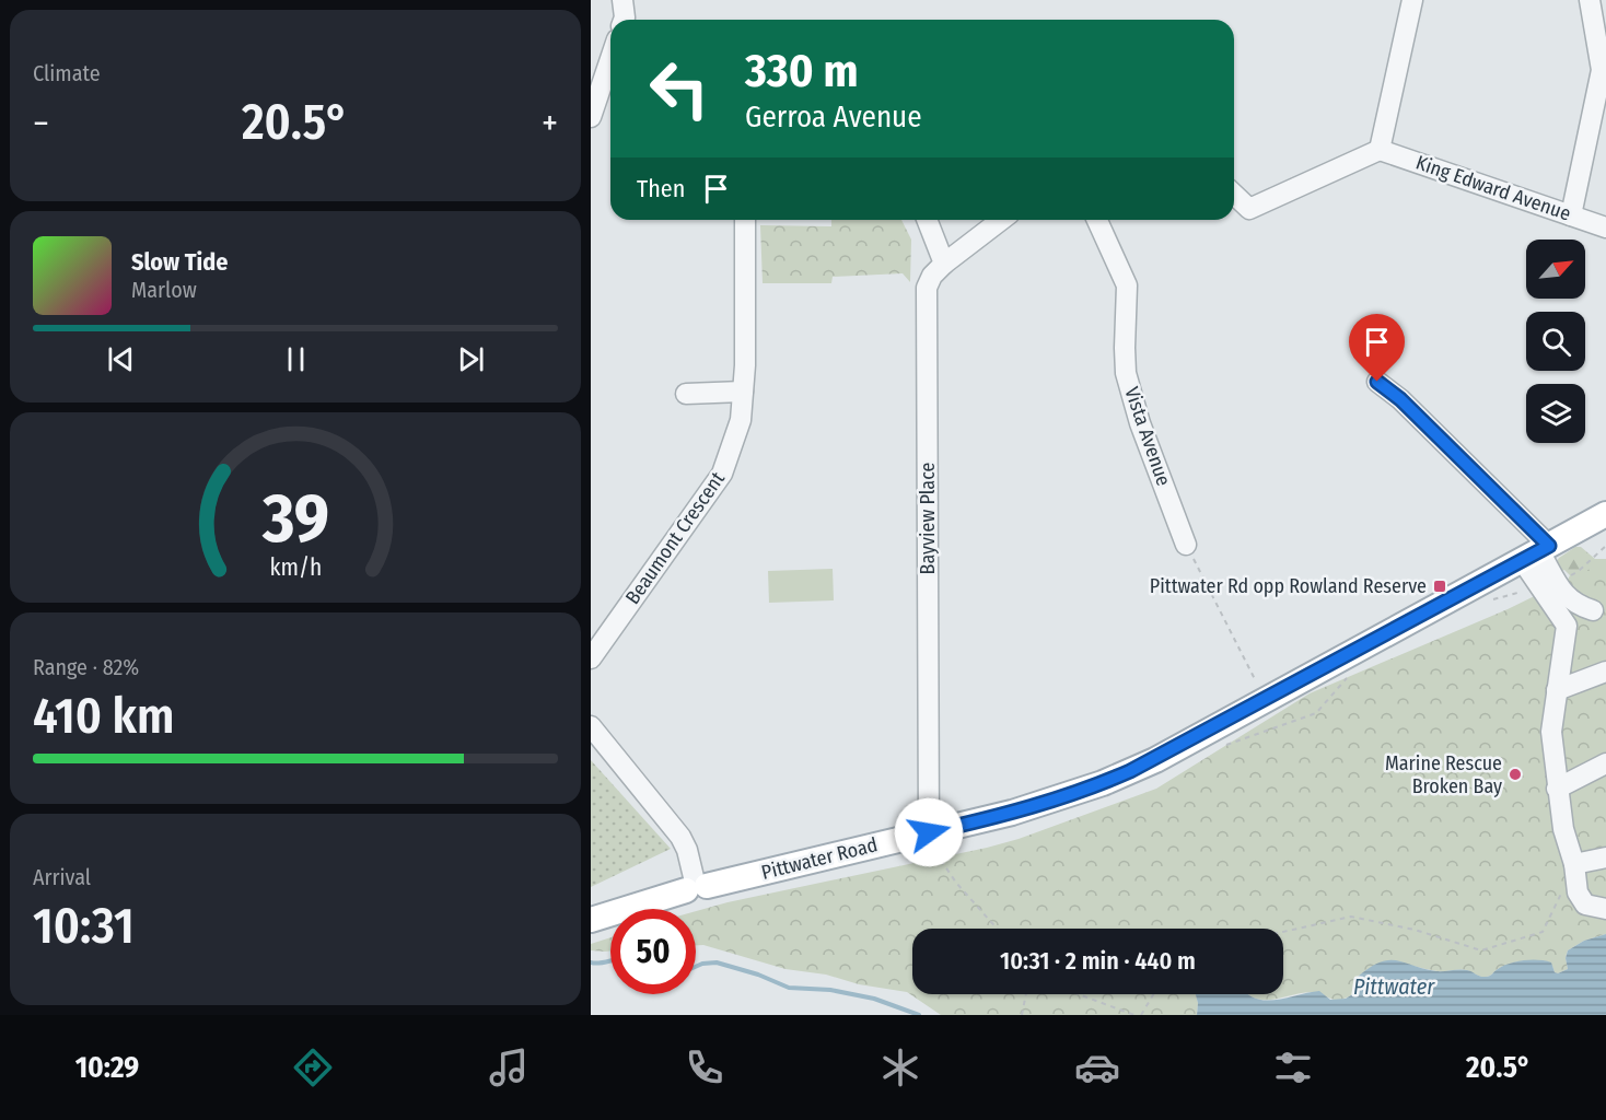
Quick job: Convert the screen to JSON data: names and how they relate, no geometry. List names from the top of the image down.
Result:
{
  "streets": {
    "main road": ["Pittwater Road"],
    "street": [
      "King Edward Avenue",
      "Vista Avenue",
      "Bayview Place",
      "Beaumont Crescent"
    ]
  },
  "crossings": [
    ["Bayview Place", "Pittwater Road"]
  ],
  "water": ["Pittwater"],
  "places": {
    "transit": ["Pittwater Rd opp Rowland Reserve"],
    "other": ["Marine Rescue Broken Bay"]
  },
  "north": "top right",
  "page": {
    "tile": [
      "Climate",
      ["Range · 82%", "410 km"],
      ["Arrival", "10:31"]
    ],
    "turn": ["330 m", "Gerroa Avenue"],
    "heat": ["−", "20.5°", "+"],
    "then": "Then",
    "song": ["Slow Tide", "Marlow"],
    "limit": "50",
    "trip": "10:31 · 2 min · 440 m",
    "tabs": ["10:29", "20.5°"],
    "gauge": ["39", "km/h"]
  }
}
